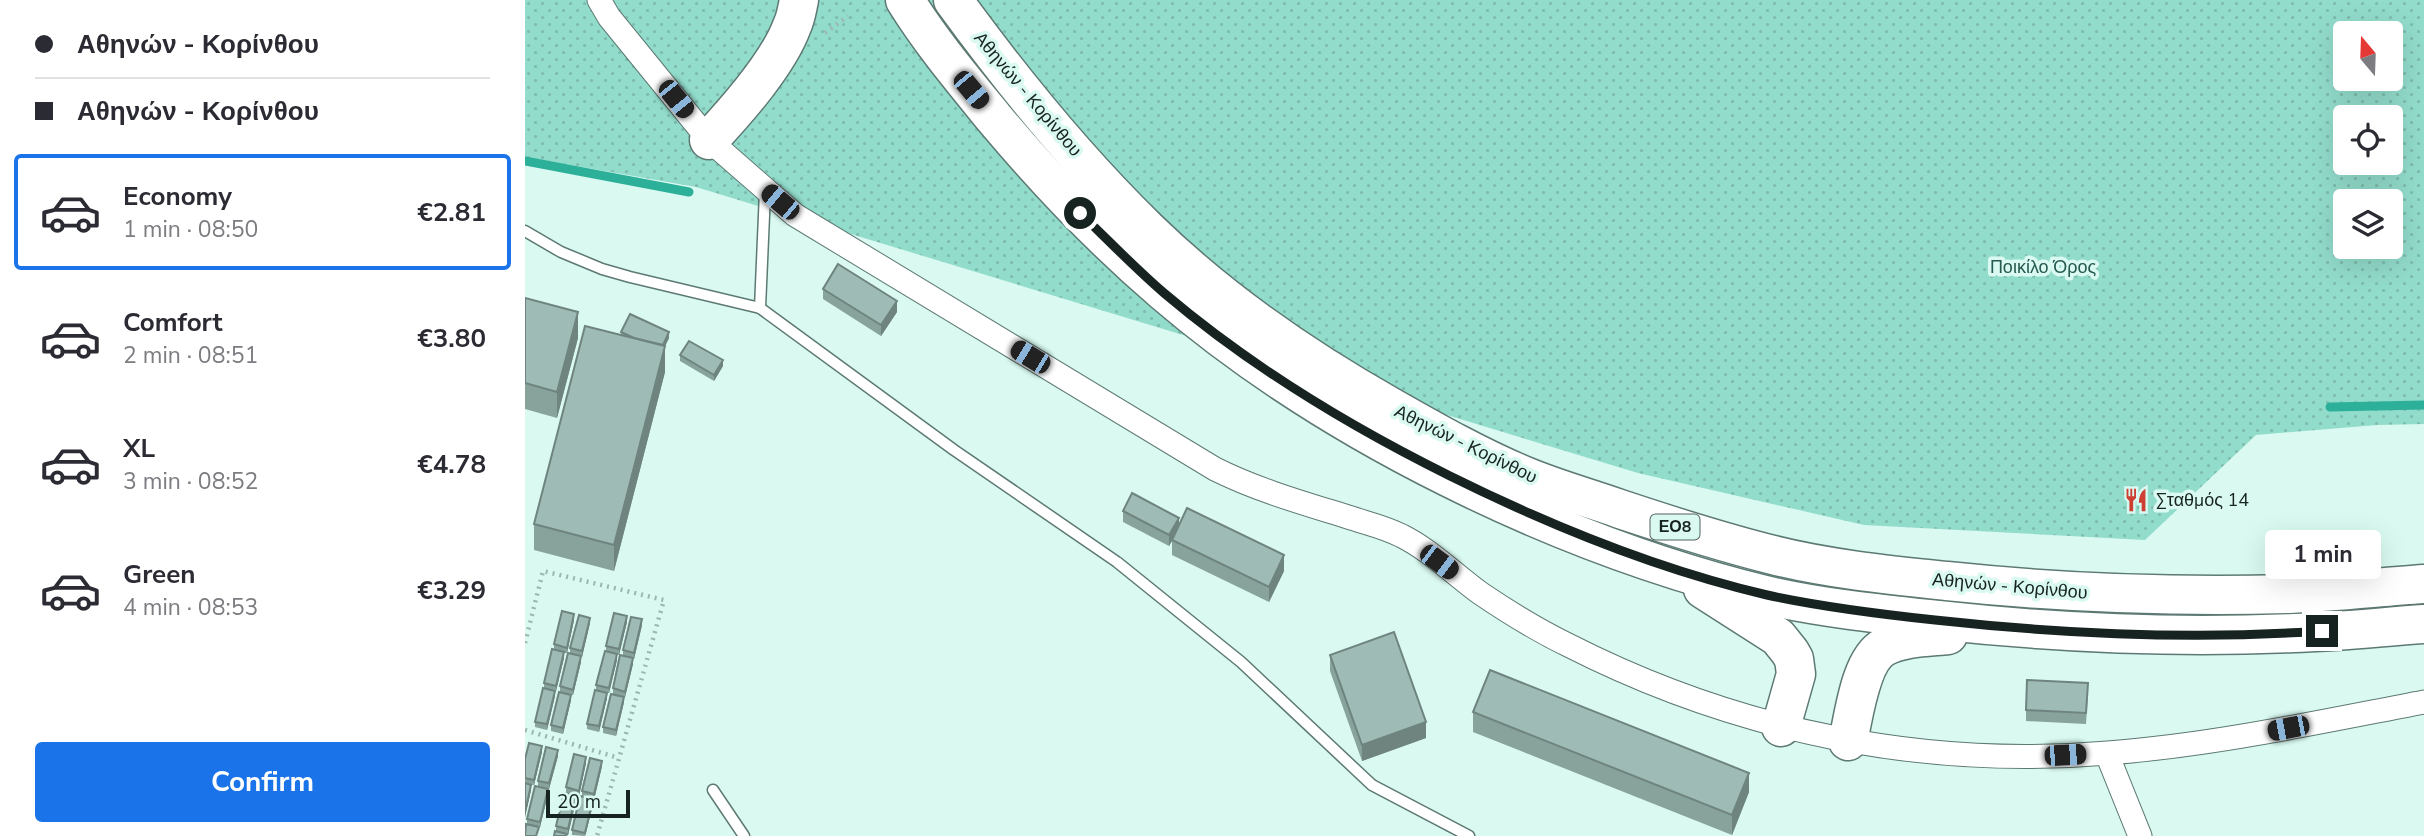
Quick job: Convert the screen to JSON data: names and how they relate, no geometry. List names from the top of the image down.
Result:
{
  "streets": {
    "highway": ["Αθηνών - Κορίνθου", "ΕΟ8"]
  },
  "parks": ["Ποικίλο Όρος"],
  "places": {
    "restaurant": ["Σταθμός 14"]
  },
  "scale_bar": "20 m",
  "north": "top",
  "page": {
    "banner": ["Αθηνών - Κορίνθου", "Αθηνών - Κορίνθου"],
    "list": [
      {
        "name": "Economy",
        "note": "1 min · 08:50",
        "value": "€2.81"
      },
      {
        "name": "Comfort",
        "note": "2 min · 08:51",
        "value": "€3.80"
      },
      {
        "name": "XL",
        "note": "3 min · 08:52",
        "value": "€4.78"
      },
      {
        "name": "Green",
        "note": "4 min · 08:53",
        "value": "€3.29"
      }
    ],
    "bubble": "1 min",
    "buttons": "Confirm",
    "scale": "20 m"
  }
}
